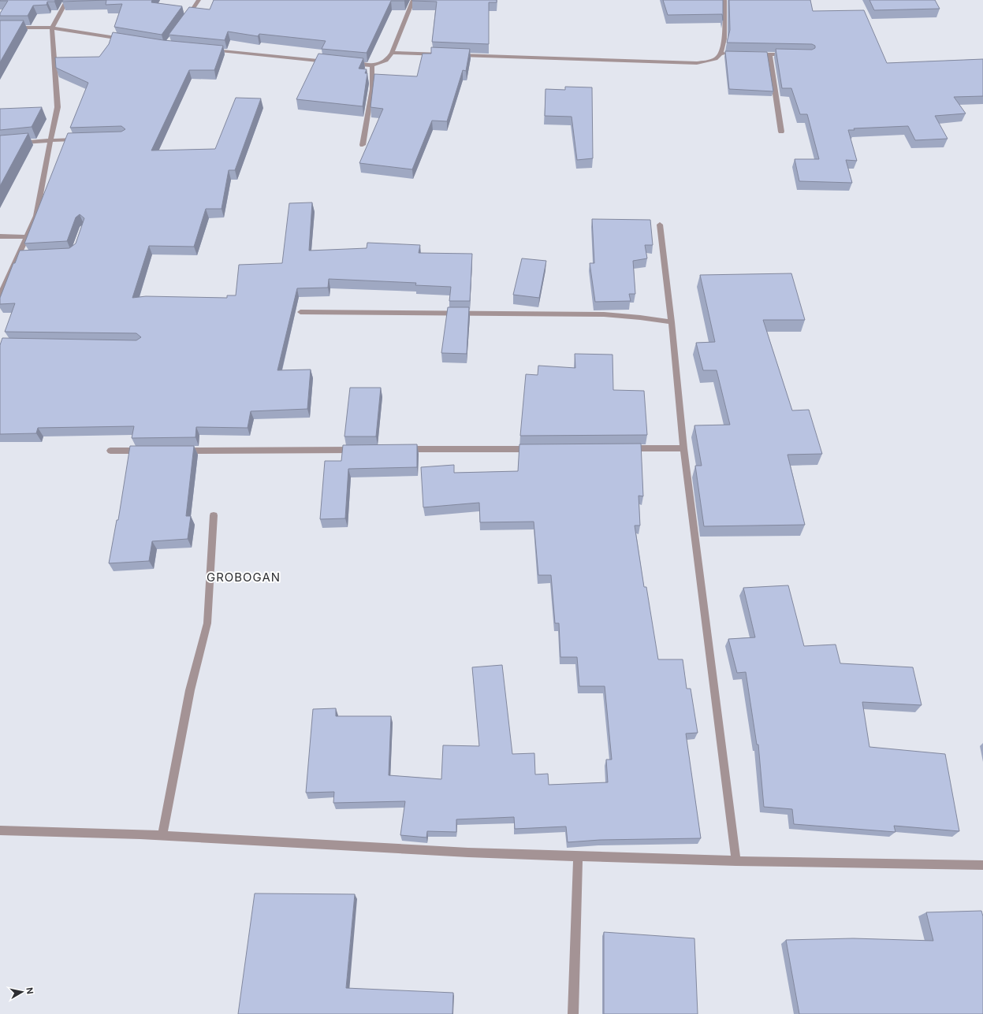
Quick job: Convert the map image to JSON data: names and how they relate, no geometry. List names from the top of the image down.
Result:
{
  "districts": ["GROBOGAN"],
  "north": "right"
}
